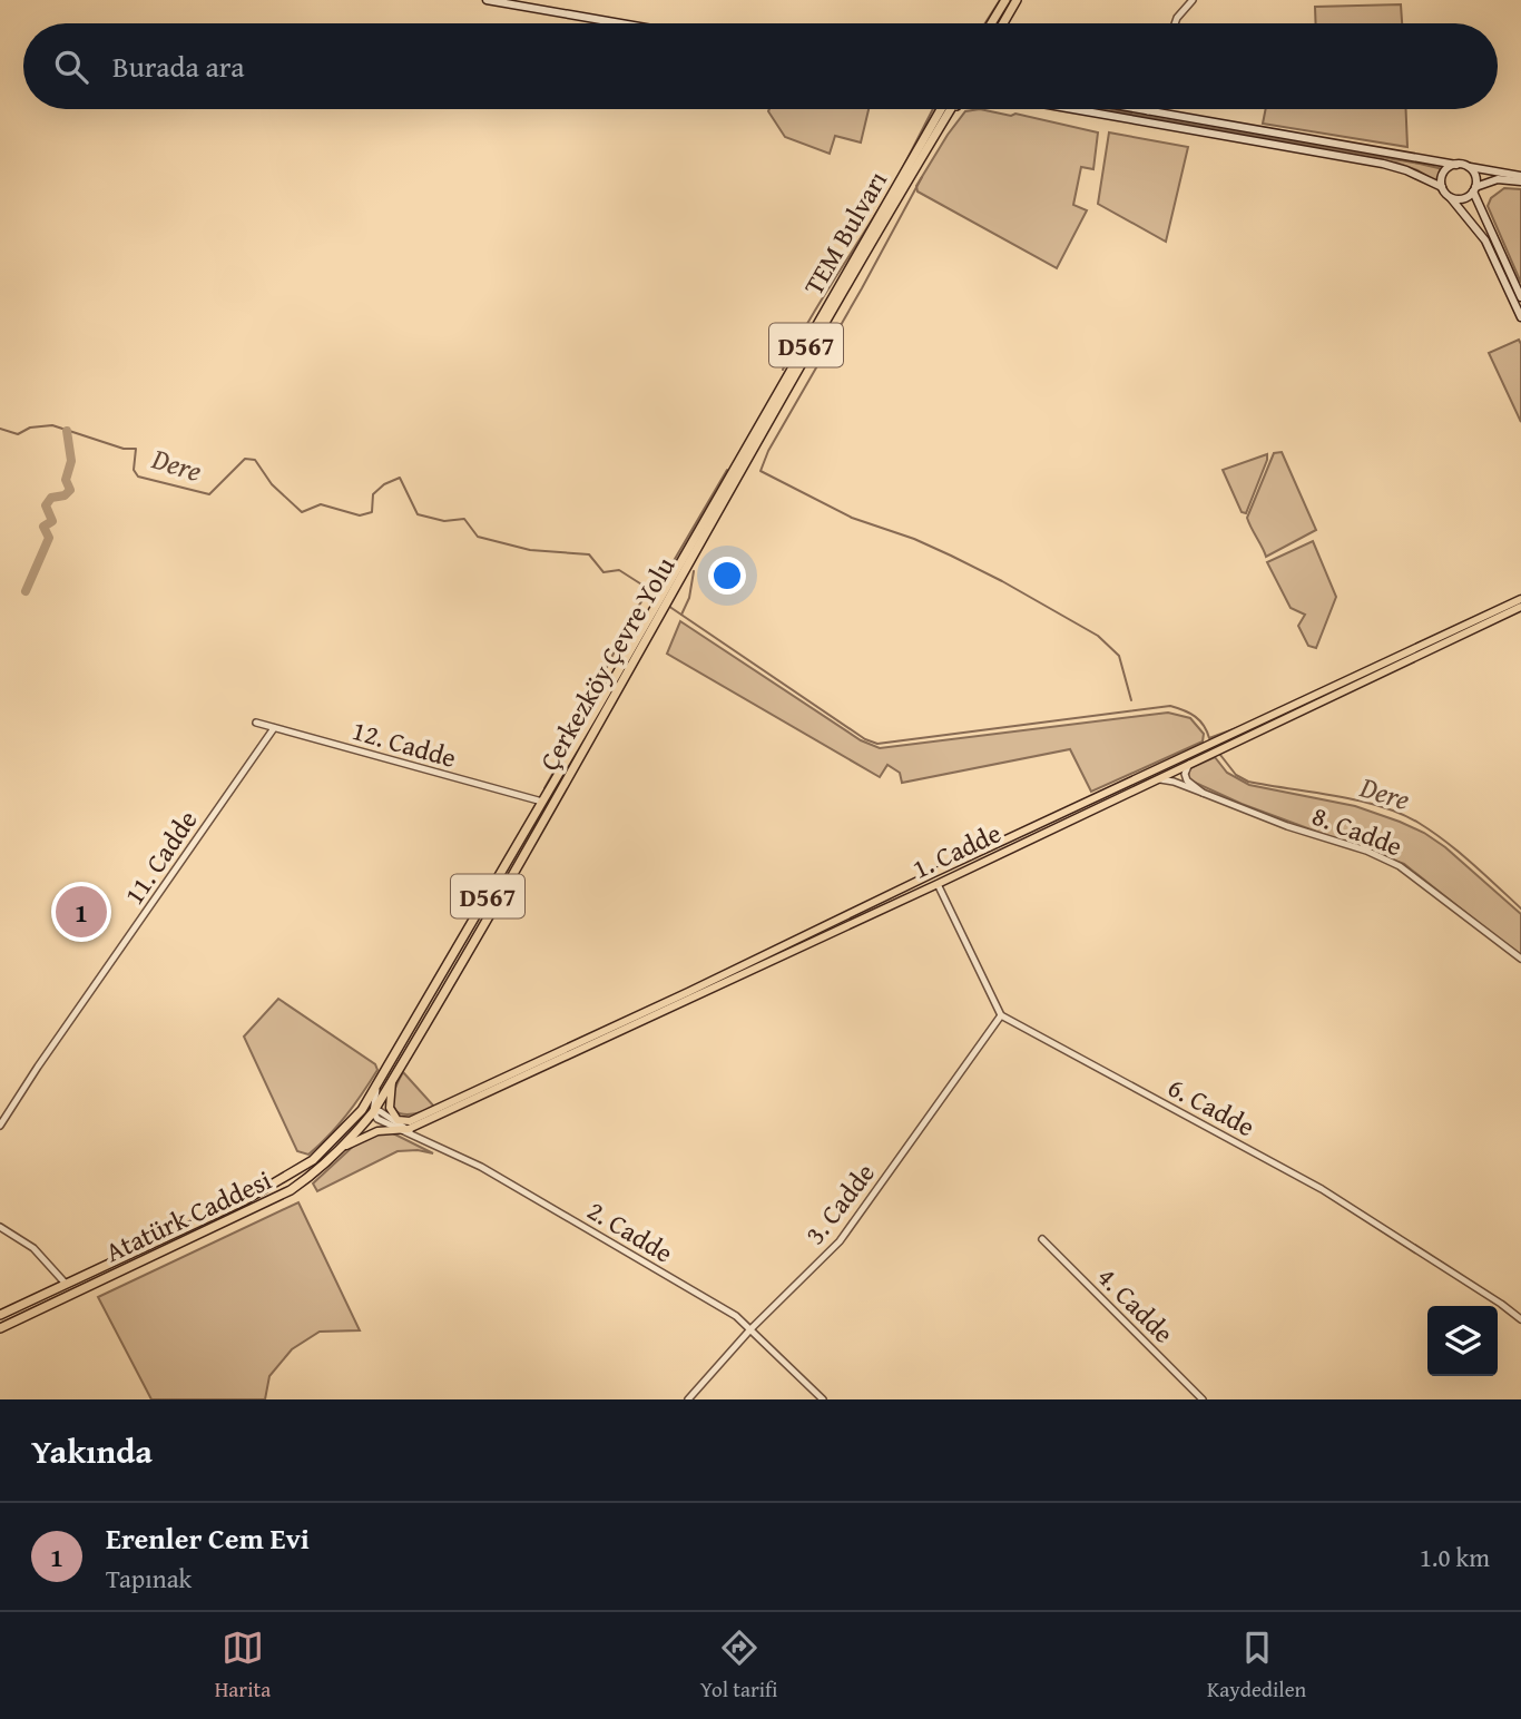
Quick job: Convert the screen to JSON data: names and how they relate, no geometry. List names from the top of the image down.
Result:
{
  "streets": {
    "highway": [
      "TEM Bulvarı",
      "D567",
      "Çerkezköy Çevre Yolu",
      "Atatürk Caddesi"
    ],
    "main road": ["1. Cadde"],
    "street": [
      "12. Cadde",
      "8. Cadde",
      "11. Cadde",
      "6. Cadde",
      "3. Cadde",
      "2. Cadde",
      "4. Cadde"
    ]
  },
  "crossings": [
    ["TEM Bulvarı", "Çerkezköy Çevre Yolu"],
    ["D567", "Çerkezköy Çevre Yolu"],
    ["D567", "12. Cadde"],
    ["Çerkezköy Çevre Yolu", "12. Cadde"],
    ["Çerkezköy Çevre Yolu", "Atatürk Caddesi"],
    ["Çerkezköy Çevre Yolu", "2. Cadde"],
    ["12. Cadde", "11. Cadde"],
    ["8. Cadde", "1. Cadde"],
    ["6. Cadde", "3. Cadde"],
    ["3. Cadde", "2. Cadde"],
    ["Atatürk Caddesi", "2. Cadde"]
  ],
  "water": ["Dere"],
  "page": {
    "search": "Burada ara",
    "pins": "1",
    "heading": "Yakında",
    "list": [
      {
        "mark": "1",
        "name": "Erenler Cem Evi",
        "note": "Tapınak",
        "value": "1.0 km"
      }
    ],
    "nav": ["Harita", "Yol tarifi", "Kaydedilen"]
  }
}
